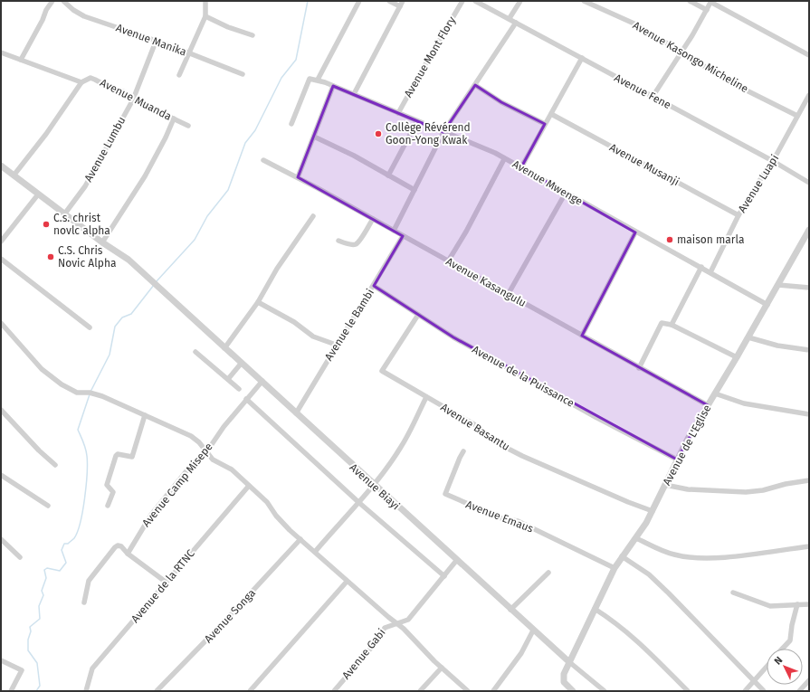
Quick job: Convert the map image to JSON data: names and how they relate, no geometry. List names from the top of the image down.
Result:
{
  "streets": {
    "street": [
      "Avenue Manika",
      "Avenue Mont Flory",
      "Avenue Kasongo Micheline",
      "Avenue Fene",
      "Avenue Muanda",
      "Avenue Lumbu",
      "Avenue Musanji",
      "Avenue Mwenge",
      "Avenue Luapi",
      "Avenue Kasangulu",
      "Avenue le Bambi",
      "Avenue de la Puissance",
      "Avenue Basantu",
      "Avenue de L'Eglise",
      "Avenue Camp Misepe",
      "Avenue Biayi",
      "Avenue Emaus",
      "Avenue de la RTNC",
      "Avenue Songa",
      "Avenue Gabi"
    ]
  },
  "crossings": [
    ["Avenue Manika", "Avenue Lumbu"],
    ["Avenue Mont Flory", "Avenue Mwenge"],
    ["Avenue Kasongo Micheline", "Avenue Luapi"],
    ["Avenue Fene", "Avenue Luapi"],
    ["Avenue Muanda", "Avenue Lumbu"],
    ["Avenue Lumbu", "Avenue Biayi"],
    ["Avenue Musanji", "Avenue Luapi"],
    ["Avenue Mwenge", "Avenue Luapi"],
    ["Avenue Mwenge", "Avenue de L'Eglise"],
    ["Avenue Kasangulu", "Avenue le Bambi"],
    ["Avenue Kasangulu", "Avenue de L'Eglise"],
    ["Avenue le Bambi", "Avenue de la Puissance"],
    ["Avenue le Bambi", "Avenue Biayi"],
    ["Avenue de la Puissance", "Avenue Basantu"],
    ["Avenue de la Puissance", "Avenue de L'Eglise"],
    ["Avenue Basantu", "Avenue de L'Eglise"],
    ["Avenue de L'Eglise", "Avenue Biayi"],
    ["Avenue de L'Eglise", "Avenue Emaus"],
    ["Avenue Camp Misepe", "Avenue Biayi"],
    ["Avenue Biayi", "Avenue Gabi"]
  ],
  "places": [
    "Collège Révérend Goon-Yong Kwak",
    "C.s. christ novlc alpha",
    "maison marla",
    "C.S. Chris Novic Alpha"
  ],
  "north": "top left"
}
